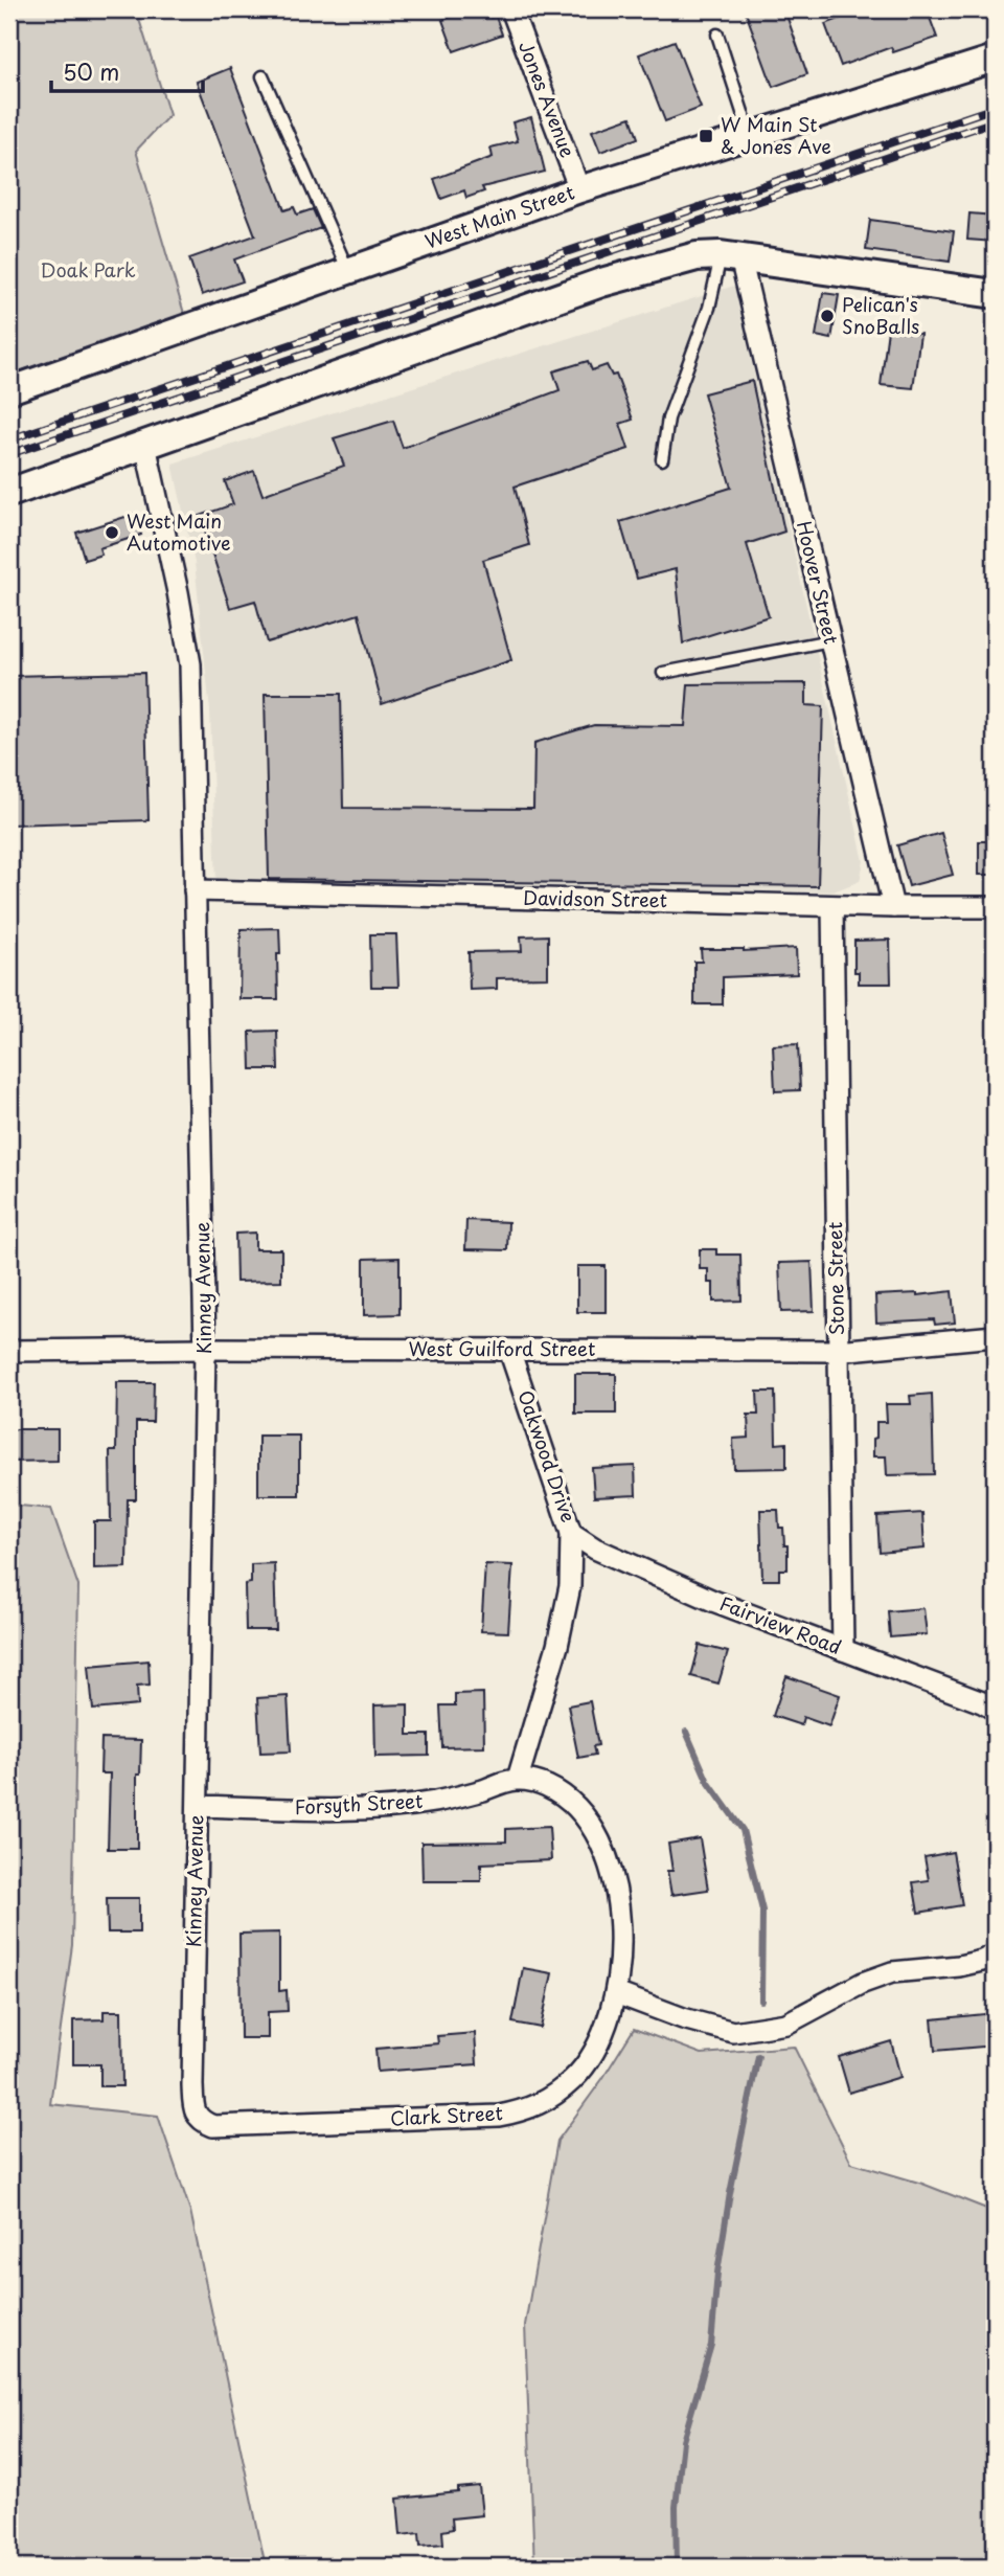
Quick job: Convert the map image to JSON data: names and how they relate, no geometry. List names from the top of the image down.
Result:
{
  "streets": {
    "street": [
      "Jones Avenue",
      "West Main Street",
      "Hoover Street",
      "Davidson Street",
      "Stone Street",
      "Kinney Avenue",
      "West Guilford Street",
      "Oakwood Drive",
      "Fairview Road",
      "Forsyth Street",
      "Clark Street"
    ]
  },
  "crossings": [
    ["Jones Avenue", "West Main Street"],
    ["Hoover Street", "Davidson Street"],
    ["Davidson Street", "Stone Street"],
    ["Davidson Street", "Kinney Avenue"],
    ["Stone Street", "West Guilford Street"],
    ["Stone Street", "Fairview Road"],
    ["Kinney Avenue", "West Guilford Street"],
    ["Kinney Avenue", "Forsyth Street"],
    ["Kinney Avenue", "Clark Street"],
    ["West Guilford Street", "Oakwood Drive"],
    ["Oakwood Drive", "Fairview Road"],
    ["Oakwood Drive", "Forsyth Street"]
  ],
  "parks": ["Doak Park"],
  "places": {
    "transit": ["W Main St & Jones Ave"],
    "other": ["Pelican's SnoBalls", "West Main Automotive"]
  },
  "scale_bar": "50 m"
}
